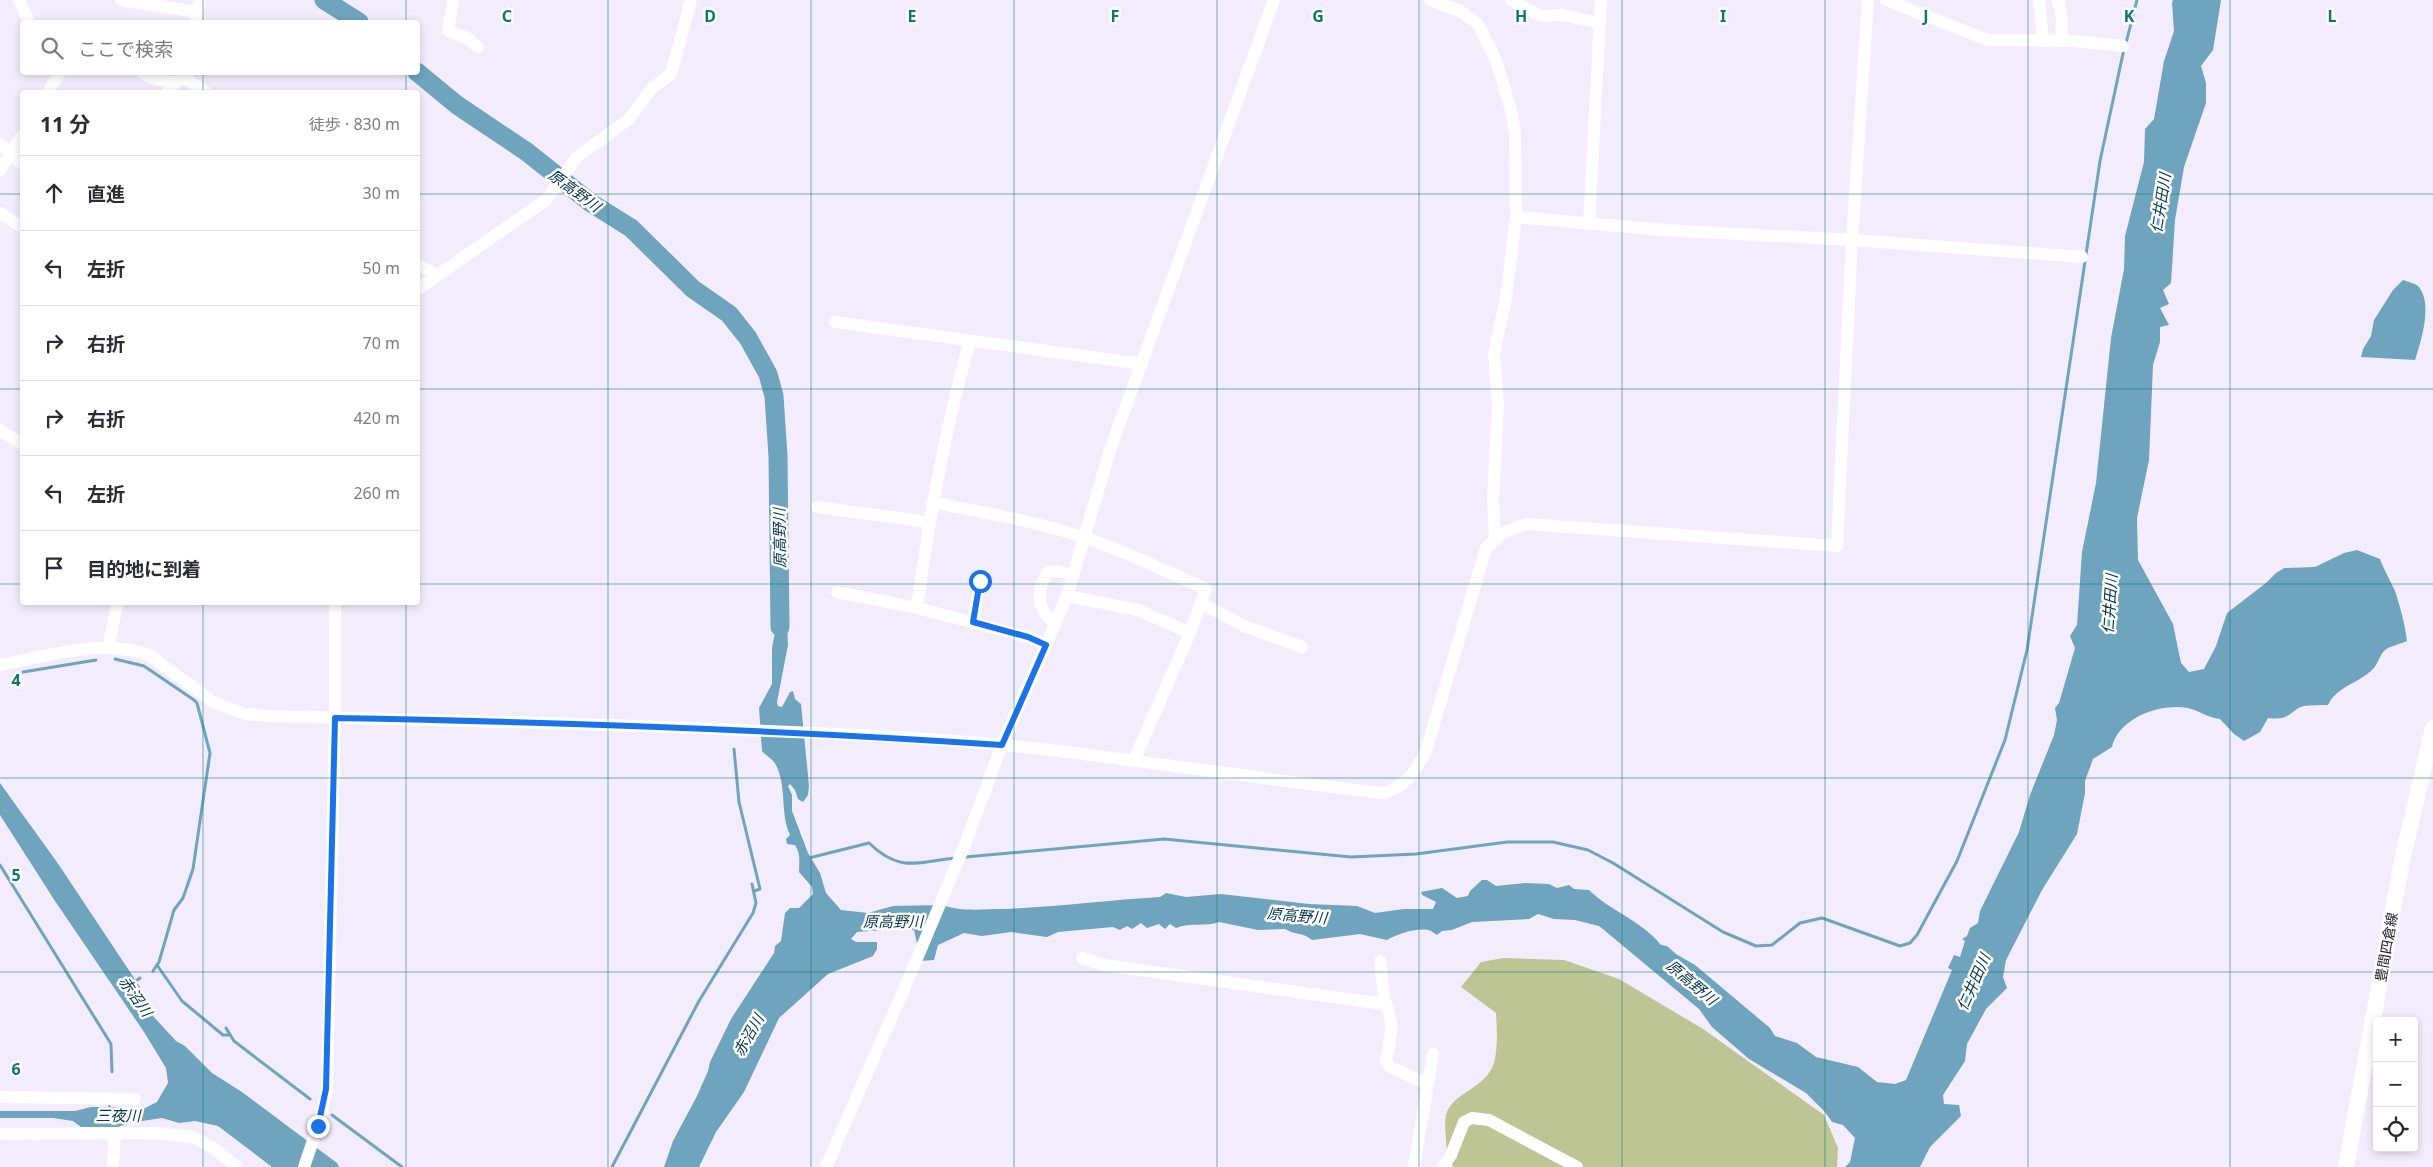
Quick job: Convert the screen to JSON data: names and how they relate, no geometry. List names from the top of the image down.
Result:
{
  "streets": {
    "main road": ["豊間四倉線"]
  },
  "water": [
    "原高野川",
    "仁井田川",
    "赤沼川",
    "三夜川"
  ],
  "page": {
    "search": "ここで検索",
    "heading": ["11 分", "徒歩 · 830 m"],
    "list": [
      ["直進", "30 m"],
      ["左折", "50 m"],
      ["右折", "70 m"],
      ["右折", "420 m"],
      ["左折", "260 m"],
      "目的地に到着"
    ],
    "map_buttons": ["+", "−"]
  },
  "grid": {
    "columns": [
      "C",
      "D",
      "E",
      "F",
      "G",
      "H",
      "I",
      "J",
      "K",
      "L"
    ],
    "rows": ["4", "5", "6"]
  }
}
